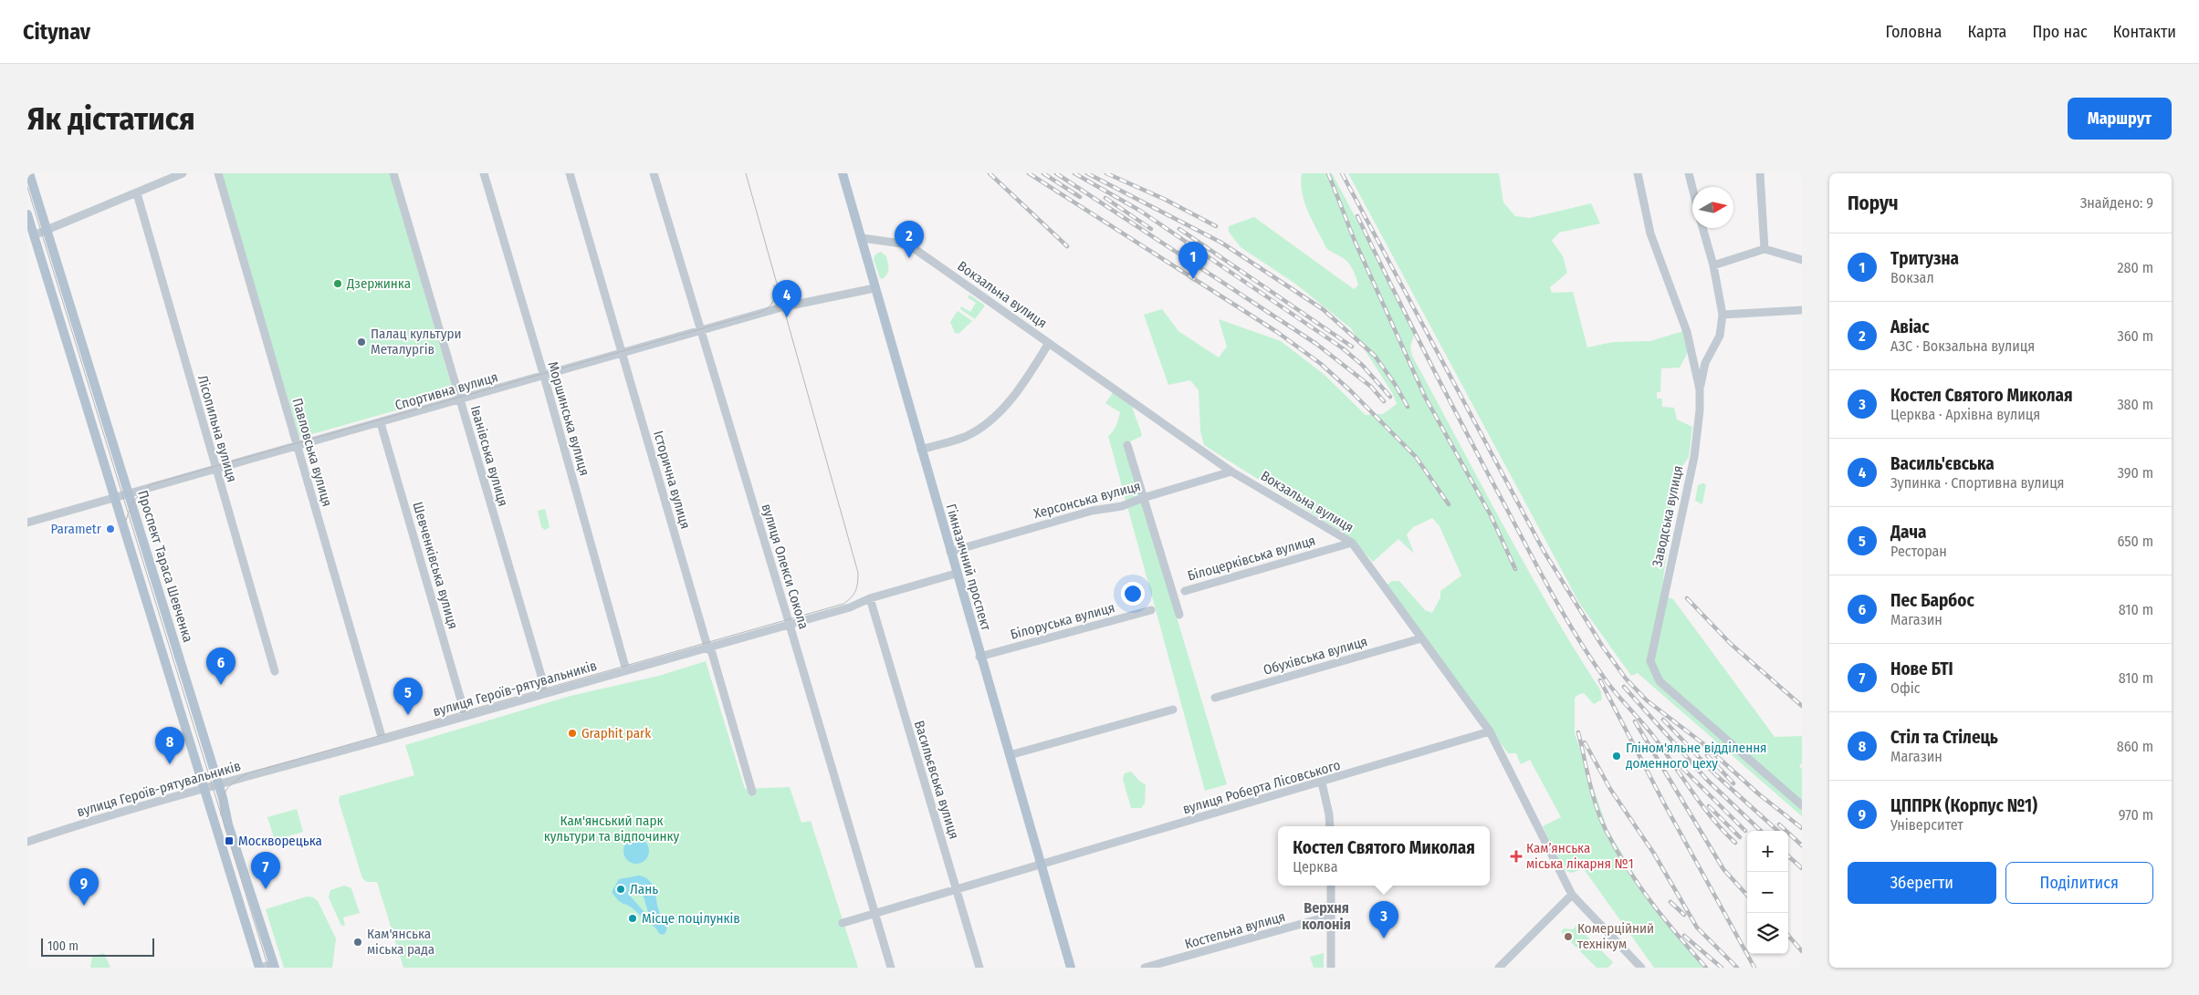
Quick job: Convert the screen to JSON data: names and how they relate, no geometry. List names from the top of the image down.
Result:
{
  "streets": {
    "main road": ["Проспект Тараса Шевченка", "Гімназичний проспект"],
    "street": [
      "Вокзальна вулиця",
      "Спортивна вулиця",
      "Моршинська вулиця",
      "Лісопильна вулиця",
      "Павловська вулиця",
      "Іванівська вулиця",
      "Історична вулиця",
      "Херсонська вулиця",
      "Заводська вулиця",
      "Білоцерківська вулиця",
      "Шевченківська вулиця",
      "вулиця Олекси Сокола",
      "Білоруська вулиця",
      "Обухівська вулиця",
      "вулиця Героїв-рятувальників",
      "Васильєвська вулиця",
      "вулиця Роберта Лісовського",
      "Костельна вулиця"
    ]
  },
  "crossings": [
    ["Вокзальна вулиця", "Херсонська вулиця"],
    ["Вокзальна вулиця", "Білоцерківська вулиця"],
    ["Вокзальна вулиця", "Гімназичний проспект"],
    ["Вокзальна вулиця", "Обухівська вулиця"],
    ["Вокзальна вулиця", "вулиця Роберта Лісовського"],
    ["Спортивна вулиця", "Моршинська вулиця"],
    ["Спортивна вулиця", "Лісопильна вулиця"],
    ["Спортивна вулиця", "Павловська вулиця"],
    ["Спортивна вулиця", "Іванівська вулиця"],
    ["Спортивна вулиця", "Історична вулиця"],
    ["Спортивна вулиця", "Шевченківська вулиця"],
    ["Спортивна вулиця", "Проспект Тараса Шевченка"],
    ["Спортивна вулиця", "вулиця Олекси Сокола"],
    ["Спортивна вулиця", "Гімназичний проспект"],
    ["Моршинська вулиця", "вулиця Героїв-рятувальників"],
    ["Павловська вулиця", "вулиця Героїв-рятувальників"],
    ["Іванівська вулиця", "вулиця Героїв-рятувальників"],
    ["Історична вулиця", "вулиця Героїв-рятувальників"],
    ["Херсонська вулиця", "Гімназичний проспект"],
    ["Шевченківська вулиця", "вулиця Героїв-рятувальників"],
    ["Проспект Тараса Шевченка", "вулиця Героїв-рятувальників"],
    ["вулиця Олекси Сокола", "вулиця Героїв-рятувальників"],
    ["вулиця Олекси Сокола", "вулиця Роберта Лісовського"],
    ["Гімназичний проспект", "Білоруська вулиця"],
    ["Гімназичний проспект", "вулиця Героїв-рятувальників"],
    ["Гімназичний проспект", "вулиця Роберта Лісовського"],
    ["вулиця Героїв-рятувальників", "Васильєвська вулиця"],
    ["Васильєвська вулиця", "вулиця Роберта Лісовського"]
  ],
  "districts": ["Верхня колонія"],
  "parks": ["Кам'янський парк культури та відпочинку"],
  "places": {
    "other": [
      "Дзержинка",
      "Палац культури Металургів",
      "Parametr",
      "Graphit park",
      "Гліном'яльне відділення доменного цеху",
      "Лань",
      "Місце поцілунків",
      "Комерційний технікум",
      "Кам'янська міська рада"
    ],
    "transit": ["Москворецька"],
    "health": ["Кам’янська міська лікарня №1"]
  },
  "scale_bar": "100 m",
  "north": "right",
  "page": {
    "header": "Citynav",
    "nav": [
      "Головна",
      "Карта",
      "Про нас",
      "Контакти"
    ],
    "buttons": [
      "Маршрут",
      ["Зберегти", "Поділитися"]
    ],
    "title": "Як дістатися",
    "heading": ["Поруч", "Знайдено: 9"],
    "pins": [
      "2",
      "1",
      "4",
      "6",
      "5",
      "8",
      "7",
      "9",
      "3"
    ],
    "list": [
      {
        "mark": "1",
        "name": "Тритузна",
        "note": "Вокзал",
        "value": "280 m"
      },
      {
        "mark": "2",
        "name": "Авіас",
        "note": "АЗС · Вокзальна вулиця",
        "value": "360 m"
      },
      {
        "mark": "3",
        "name": "Костел Святого Миколая",
        "note": "Церква · Архівна вулиця",
        "value": "380 m"
      },
      {
        "mark": "4",
        "name": "Василь'євська",
        "note": "Зупинка · Спортивна вулиця",
        "value": "390 m"
      },
      {
        "mark": "5",
        "name": "Дача",
        "note": "Ресторан",
        "value": "650 m"
      },
      {
        "mark": "6",
        "name": "Пес Барбос",
        "note": "Магазин",
        "value": "810 m"
      },
      {
        "mark": "7",
        "name": "Нове БТІ",
        "note": "Офіс",
        "value": "810 m"
      },
      {
        "mark": "8",
        "name": "Стіл та Стілець",
        "note": "Магазин",
        "value": "860 m"
      },
      {
        "mark": "9",
        "name": "ЦППРК (Корпус №1)",
        "note": "Університет",
        "value": "970 m"
      }
    ],
    "popup": ["Костел Святого Миколая", "Церква"],
    "map_buttons": ["+", "−"],
    "scale": "100 m"
  }
}
